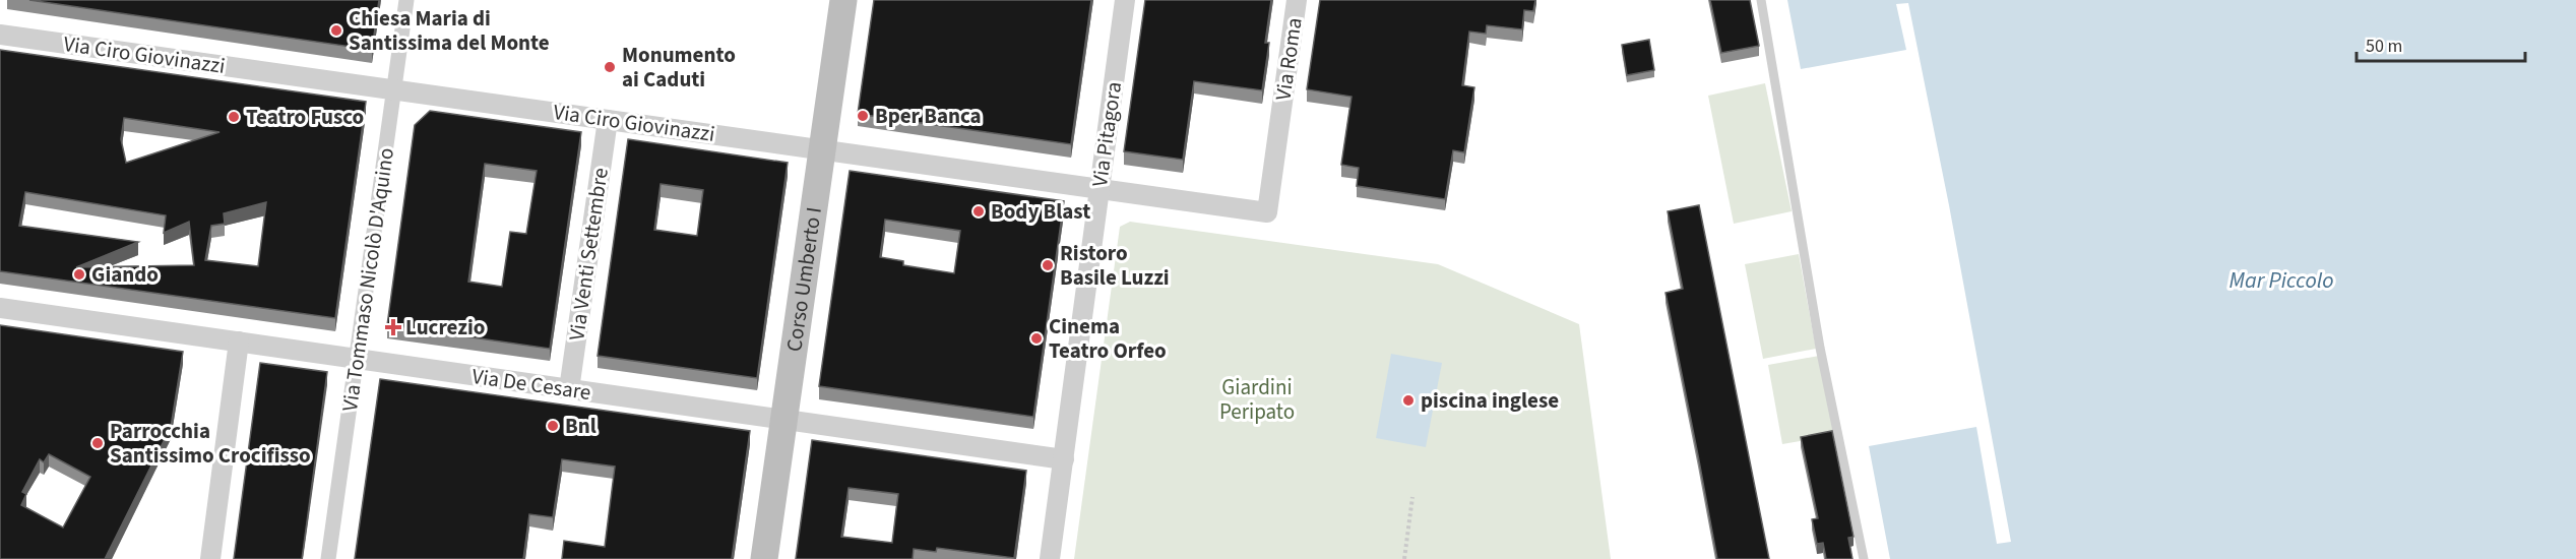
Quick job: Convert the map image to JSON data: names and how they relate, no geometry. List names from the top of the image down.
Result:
{
  "streets": {
    "main road": ["Corso Umberto I"],
    "street": [
      "Via Ciro Giovinazzi",
      "Via Roma",
      "Via Pitagora",
      "Via Venti Settembre",
      "Via Tommaso Nicolò D'Aquino",
      "Via De Cesare"
    ]
  },
  "crossings": [
    ["Via Ciro Giovinazzi", "Via Roma"],
    ["Via Ciro Giovinazzi", "Via Pitagora"],
    ["Via Ciro Giovinazzi", "Via Venti Settembre"],
    ["Via Ciro Giovinazzi", "Via Tommaso Nicolò D'Aquino"],
    ["Via Ciro Giovinazzi", "Corso Umberto I"],
    ["Via Pitagora", "Via De Cesare"],
    ["Via Venti Settembre", "Via De Cesare"],
    ["Via Tommaso Nicolò D'Aquino", "Via De Cesare"],
    ["Corso Umberto I", "Via De Cesare"]
  ],
  "water": ["Mar Piccolo"],
  "parks": ["Giardini Peripato"],
  "places": {
    "other": [
      "Chiesa Maria di Santissima del Monte",
      "Monumento ai Caduti",
      "Bper Banca",
      "Teatro Fusco",
      "Body Blast",
      "Ristoro Basile Luzzi",
      "Giando",
      "Cinema Teatro Orfeo",
      "piscina inglese",
      "Bnl",
      "Parrocchia Santissimo Crocifisso"
    ],
    "health": ["Lucrezio"]
  },
  "scale_bar": "50 m"
}
